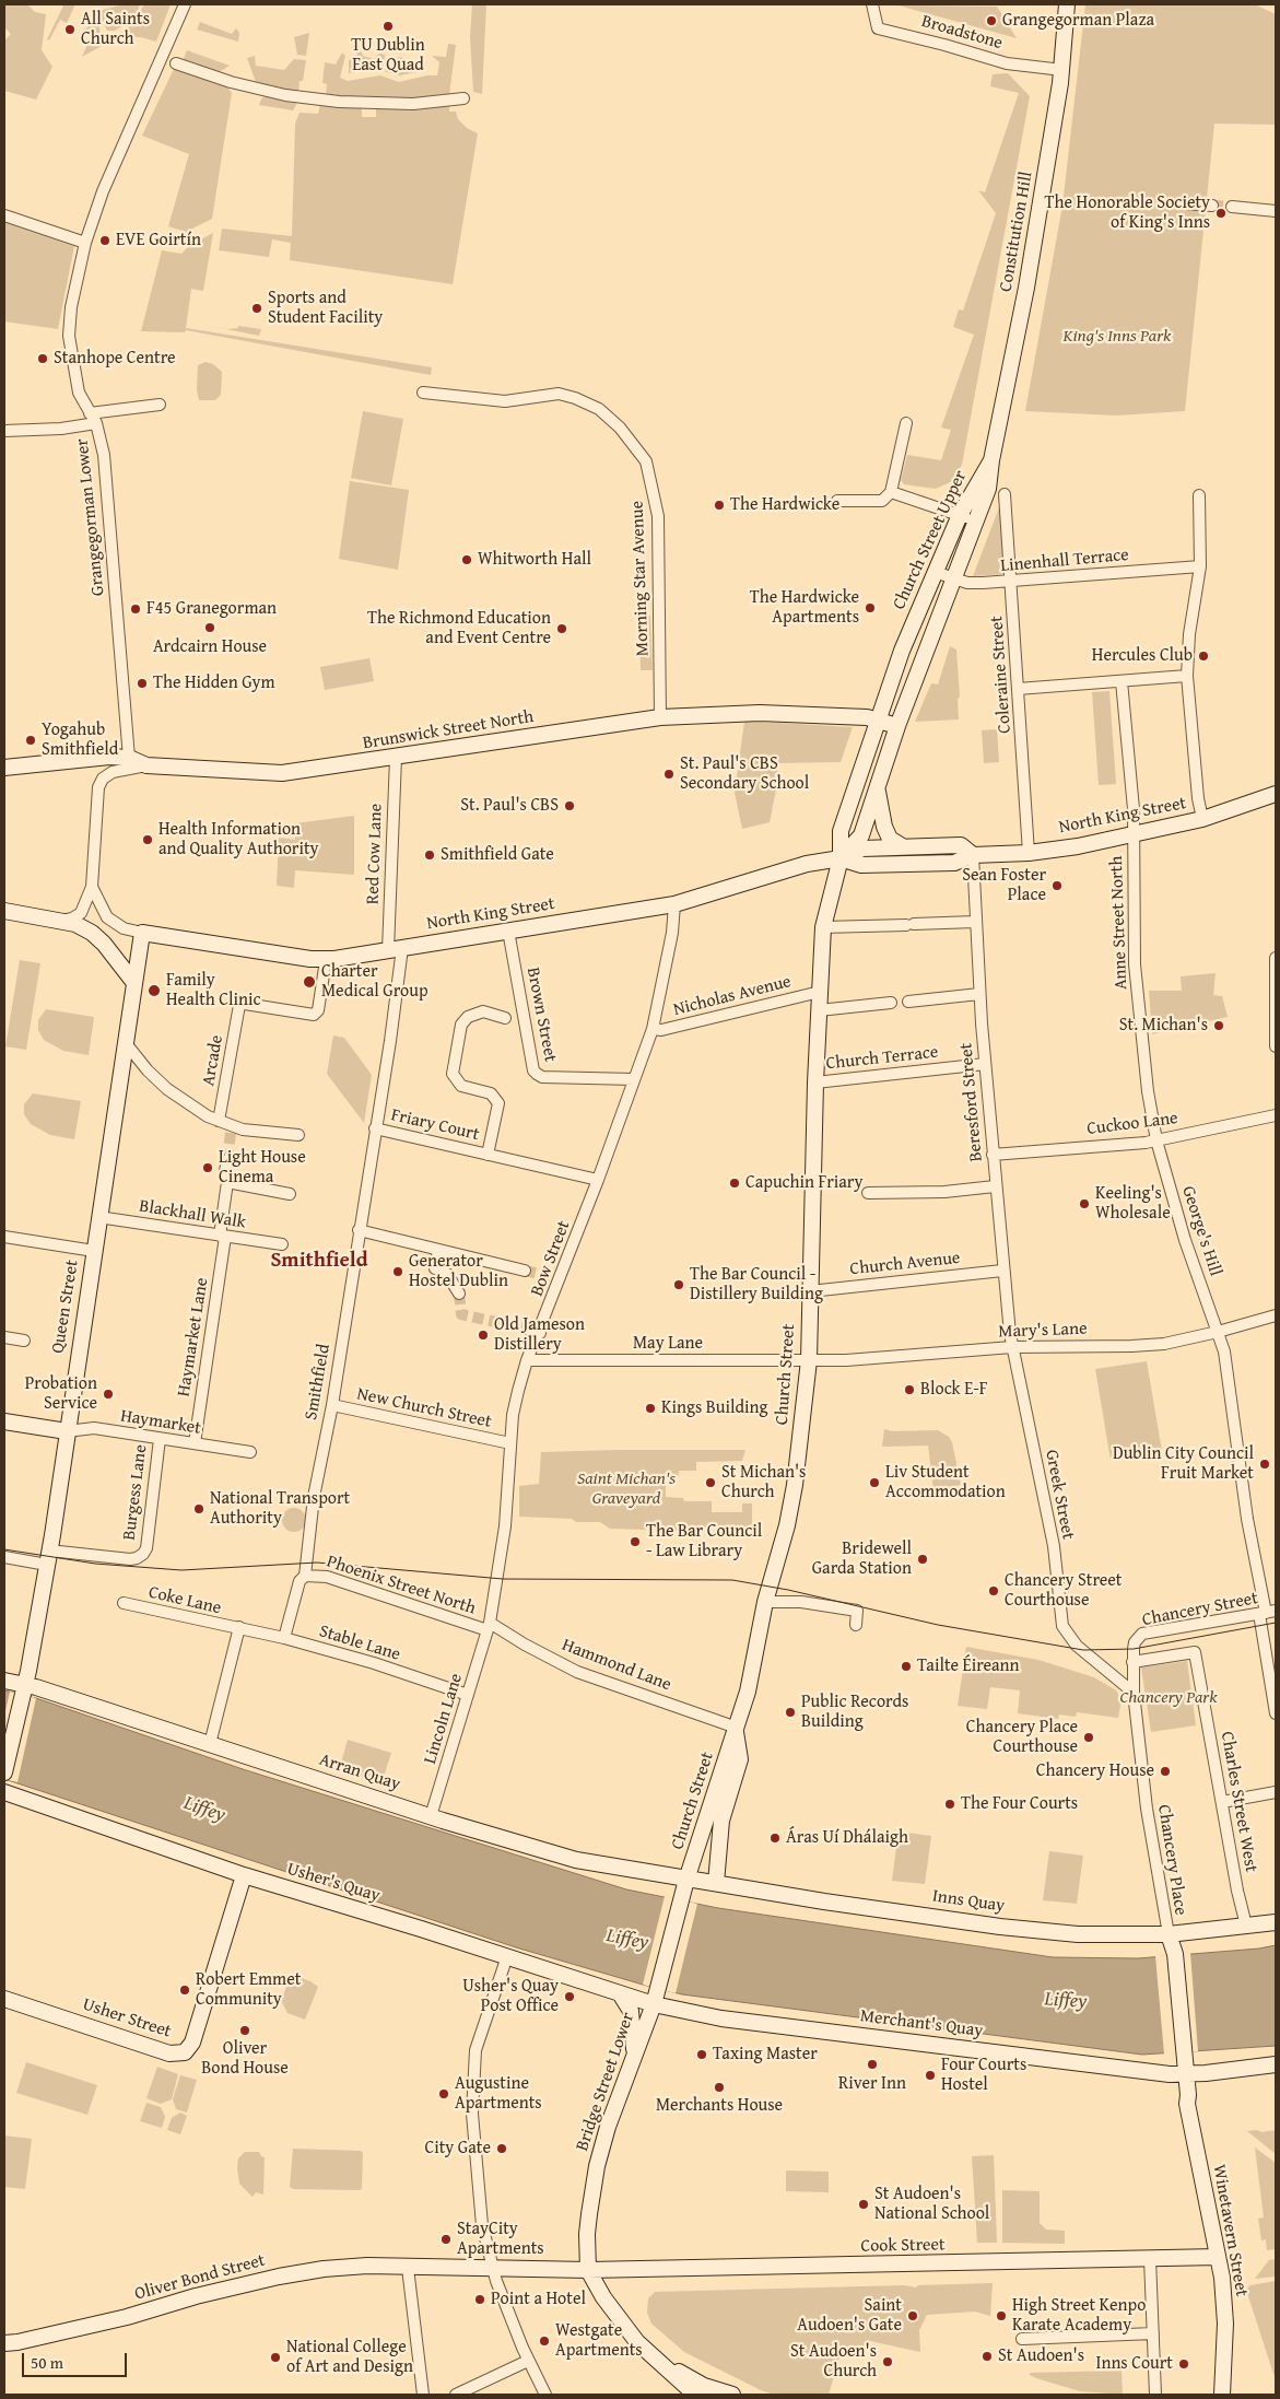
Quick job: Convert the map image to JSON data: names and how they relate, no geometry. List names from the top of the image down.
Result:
{
  "streets": {
    "main road": [
      "Constitution Hill",
      "Church Street Upper",
      "Brunswick Street North",
      "North King Street",
      "Queen Street",
      "Church Street",
      "Arran Quay",
      "Usher's Quay",
      "Inns Quay",
      "Usher Street",
      "Merchant's Quay",
      "Bridge Street Lower",
      "Winetavern Street",
      "Cook Street",
      "Oliver Bond Street"
    ],
    "street": [
      "Broadstone",
      "Grangegorman Lower",
      "Linenhall Terrace",
      "Morning Star Avenue",
      "Coleraine Street",
      "Red Cow Lane",
      "Anne Street North",
      "Nicholas Avenue",
      "Brown Street",
      "Church Terrace",
      "Arcade",
      "Beresford Street",
      "Cuckoo Lane",
      "Friary Court",
      "Blackhall Walk",
      "George's Hill",
      "Bow Street",
      "Church Avenue",
      "Mary's Lane",
      "Haymarket Lane",
      "May Lane",
      "Smithfield",
      "New Church Street",
      "Haymarket",
      "Burgess Lane",
      "Greek Street",
      "Phoenix Street North",
      "Coke Lane",
      "Chancery Street",
      "Stable Lane",
      "Hammond Lane",
      "Lincoln Lane",
      "Charles Street West",
      "Chancery Place"
    ]
  },
  "crossings": [
    ["Broadstone", "Constitution Hill"],
    ["Constitution Hill", "Church Street Upper"],
    ["Grangegorman Lower", "Brunswick Street North"],
    ["Church Street Upper", "Linenhall Terrace"],
    ["Church Street Upper", "Brunswick Street North"],
    ["Church Street Upper", "North King Street"],
    ["Church Street Upper", "Church Street"],
    ["Linenhall Terrace", "Coleraine Street"],
    ["Morning Star Avenue", "Brunswick Street North"],
    ["Coleraine Street", "North King Street"],
    ["Brunswick Street North", "Red Cow Lane"],
    ["North King Street", "Red Cow Lane"],
    ["North King Street", "Anne Street North"],
    ["North King Street", "Brown Street"],
    ["North King Street", "Arcade"],
    ["North King Street", "Beresford Street"],
    ["North King Street", "Bow Street"],
    ["North King Street", "Queen Street"],
    ["North King Street", "Church Street"],
    ["Red Cow Lane", "Friary Court"],
    ["Red Cow Lane", "Smithfield"],
    ["Anne Street North", "Cuckoo Lane"],
    ["Anne Street North", "George's Hill"],
    ["Nicholas Avenue", "Bow Street"],
    ["Nicholas Avenue", "Church Street"],
    ["Brown Street", "Bow Street"],
    ["Church Terrace", "Beresford Street"],
    ["Church Terrace", "Church Street"],
    ["Beresford Street", "Cuckoo Lane"],
    ["Beresford Street", "Church Avenue"],
    ["Beresford Street", "Mary's Lane"],
    ["Beresford Street", "Greek Street"],
    ["Cuckoo Lane", "George's Hill"],
    ["Friary Court", "Bow Street"],
    ["Friary Court", "Smithfield"],
    ["Blackhall Walk", "Queen Street"],
    ["Blackhall Walk", "Haymarket Lane"],
    ["George's Hill", "Mary's Lane"],
    ["George's Hill", "Chancery Street"],
    ["Bow Street", "May Lane"],
    ["Bow Street", "New Church Street"],
    ["Bow Street", "Phoenix Street North"],
    ["Bow Street", "Hammond Lane"],
    ["Bow Street", "Lincoln Lane"],
    ["Church Avenue", "Church Street"],
    ["Queen Street", "Haymarket"],
    ["Queen Street", "Burgess Lane"],
    ["Queen Street", "Arran Quay"],
    ["Mary's Lane", "May Lane"],
    ["Mary's Lane", "Church Street"],
    ["Mary's Lane", "Greek Street"],
    ["Haymarket Lane", "Haymarket"],
    ["May Lane", "Church Street"],
    ["Church Street", "Hammond Lane"],
    ["Church Street", "Arran Quay"],
    ["Church Street", "Inns Quay"],
    ["Church Street", "Bridge Street Lower"],
    ["Smithfield", "New Church Street"],
    ["Smithfield", "Phoenix Street North"],
    ["Smithfield", "Stable Lane"],
    ["Haymarket", "Burgess Lane"],
    ["Greek Street", "Chancery Place"],
    ["Phoenix Street North", "Hammond Lane"],
    ["Phoenix Street North", "Lincoln Lane"],
    ["Coke Lane", "Stable Lane"],
    ["Chancery Street", "Chancery Place"],
    ["Stable Lane", "Lincoln Lane"],
    ["Hammond Lane", "Lincoln Lane"],
    ["Lincoln Lane", "Arran Quay"],
    ["Arran Quay", "Inns Quay"],
    ["Charles Street West", "Chancery Place"],
    ["Charles Street West", "Inns Quay"],
    ["Chancery Place", "Inns Quay"],
    ["Chancery Place", "Winetavern Street"],
    ["Usher's Quay", "Usher Street"],
    ["Usher's Quay", "Merchant's Quay"],
    ["Usher's Quay", "Bridge Street Lower"],
    ["Inns Quay", "Winetavern Street"],
    ["Merchant's Quay", "Bridge Street Lower"],
    ["Merchant's Quay", "Winetavern Street"],
    ["Bridge Street Lower", "Cook Street"],
    ["Winetavern Street", "Cook Street"],
    ["Cook Street", "Oliver Bond Street"]
  ],
  "districts": ["Smithfield"],
  "water": ["Liffey"],
  "parks": ["King's Inns Park", "Saint Michan's Graveyard", "Chancery Park"],
  "places": [
    "Grangegorman Plaza",
    "TU Dublin East Quad",
    "All Saints Church",
    "The Honorable Society of King's Inns",
    "EVE Goirtín",
    "Sports and Student Facility",
    "Stanhope Centre",
    "The Hardwicke",
    "Whitworth Hall",
    "The Hardwicke Apartments",
    "F45 Granegorman",
    "Ardcairn House",
    "The Richmond Education and Event Centre",
    "Hercules Club",
    "The Hidden Gym",
    "Yogahub Smithfield",
    "St. Paul's CBS Secondary School",
    "St. Paul's CBS",
    "Health Information and Quality Authority",
    "Smithfield Gate",
    "Sean Foster Place",
    "Charter Medical Group",
    "Family Health Clinic",
    "St. Michan's",
    "Light House Cinema",
    "Capuchin Friary",
    "Keeling's Wholesale",
    "Generator Hostel Dublin",
    "The Bar Council - Distillery Building",
    "Old Jameson Distillery",
    "Block E-F",
    "Probation Service",
    "Kings Building",
    "Dublin City Council Fruit Market",
    "St Michan's Church",
    "Liv Student Accommodation",
    "National Transport Authority",
    "The Bar Council - Law Library",
    "Bridewell Garda Station",
    "Chancery Street Courthouse",
    "Tailte Éireann",
    "Public Records Building",
    "Chancery Place Courthouse",
    "Chancery House",
    "The Four Courts",
    "Áras Uí Dhálaigh",
    "Robert Emmet Community",
    "Usher's Quay Post Office",
    "Oliver Bond House",
    "Taxing Master",
    "River Inn",
    "Four Courts Hostel",
    "Merchants House",
    "Augustine Apartments",
    "City Gate",
    "St Audoen's National School",
    "StayCity Apartments",
    "Point a Hotel",
    "Saint Audoen's Gate",
    "High Street Kenpo Karate Academy",
    "Westgate Apartments",
    "St Audoen's",
    "National College of Art and Design",
    "St Audoen's Church",
    "Inns Court"
  ],
  "scale_bar": "50 m"
}
